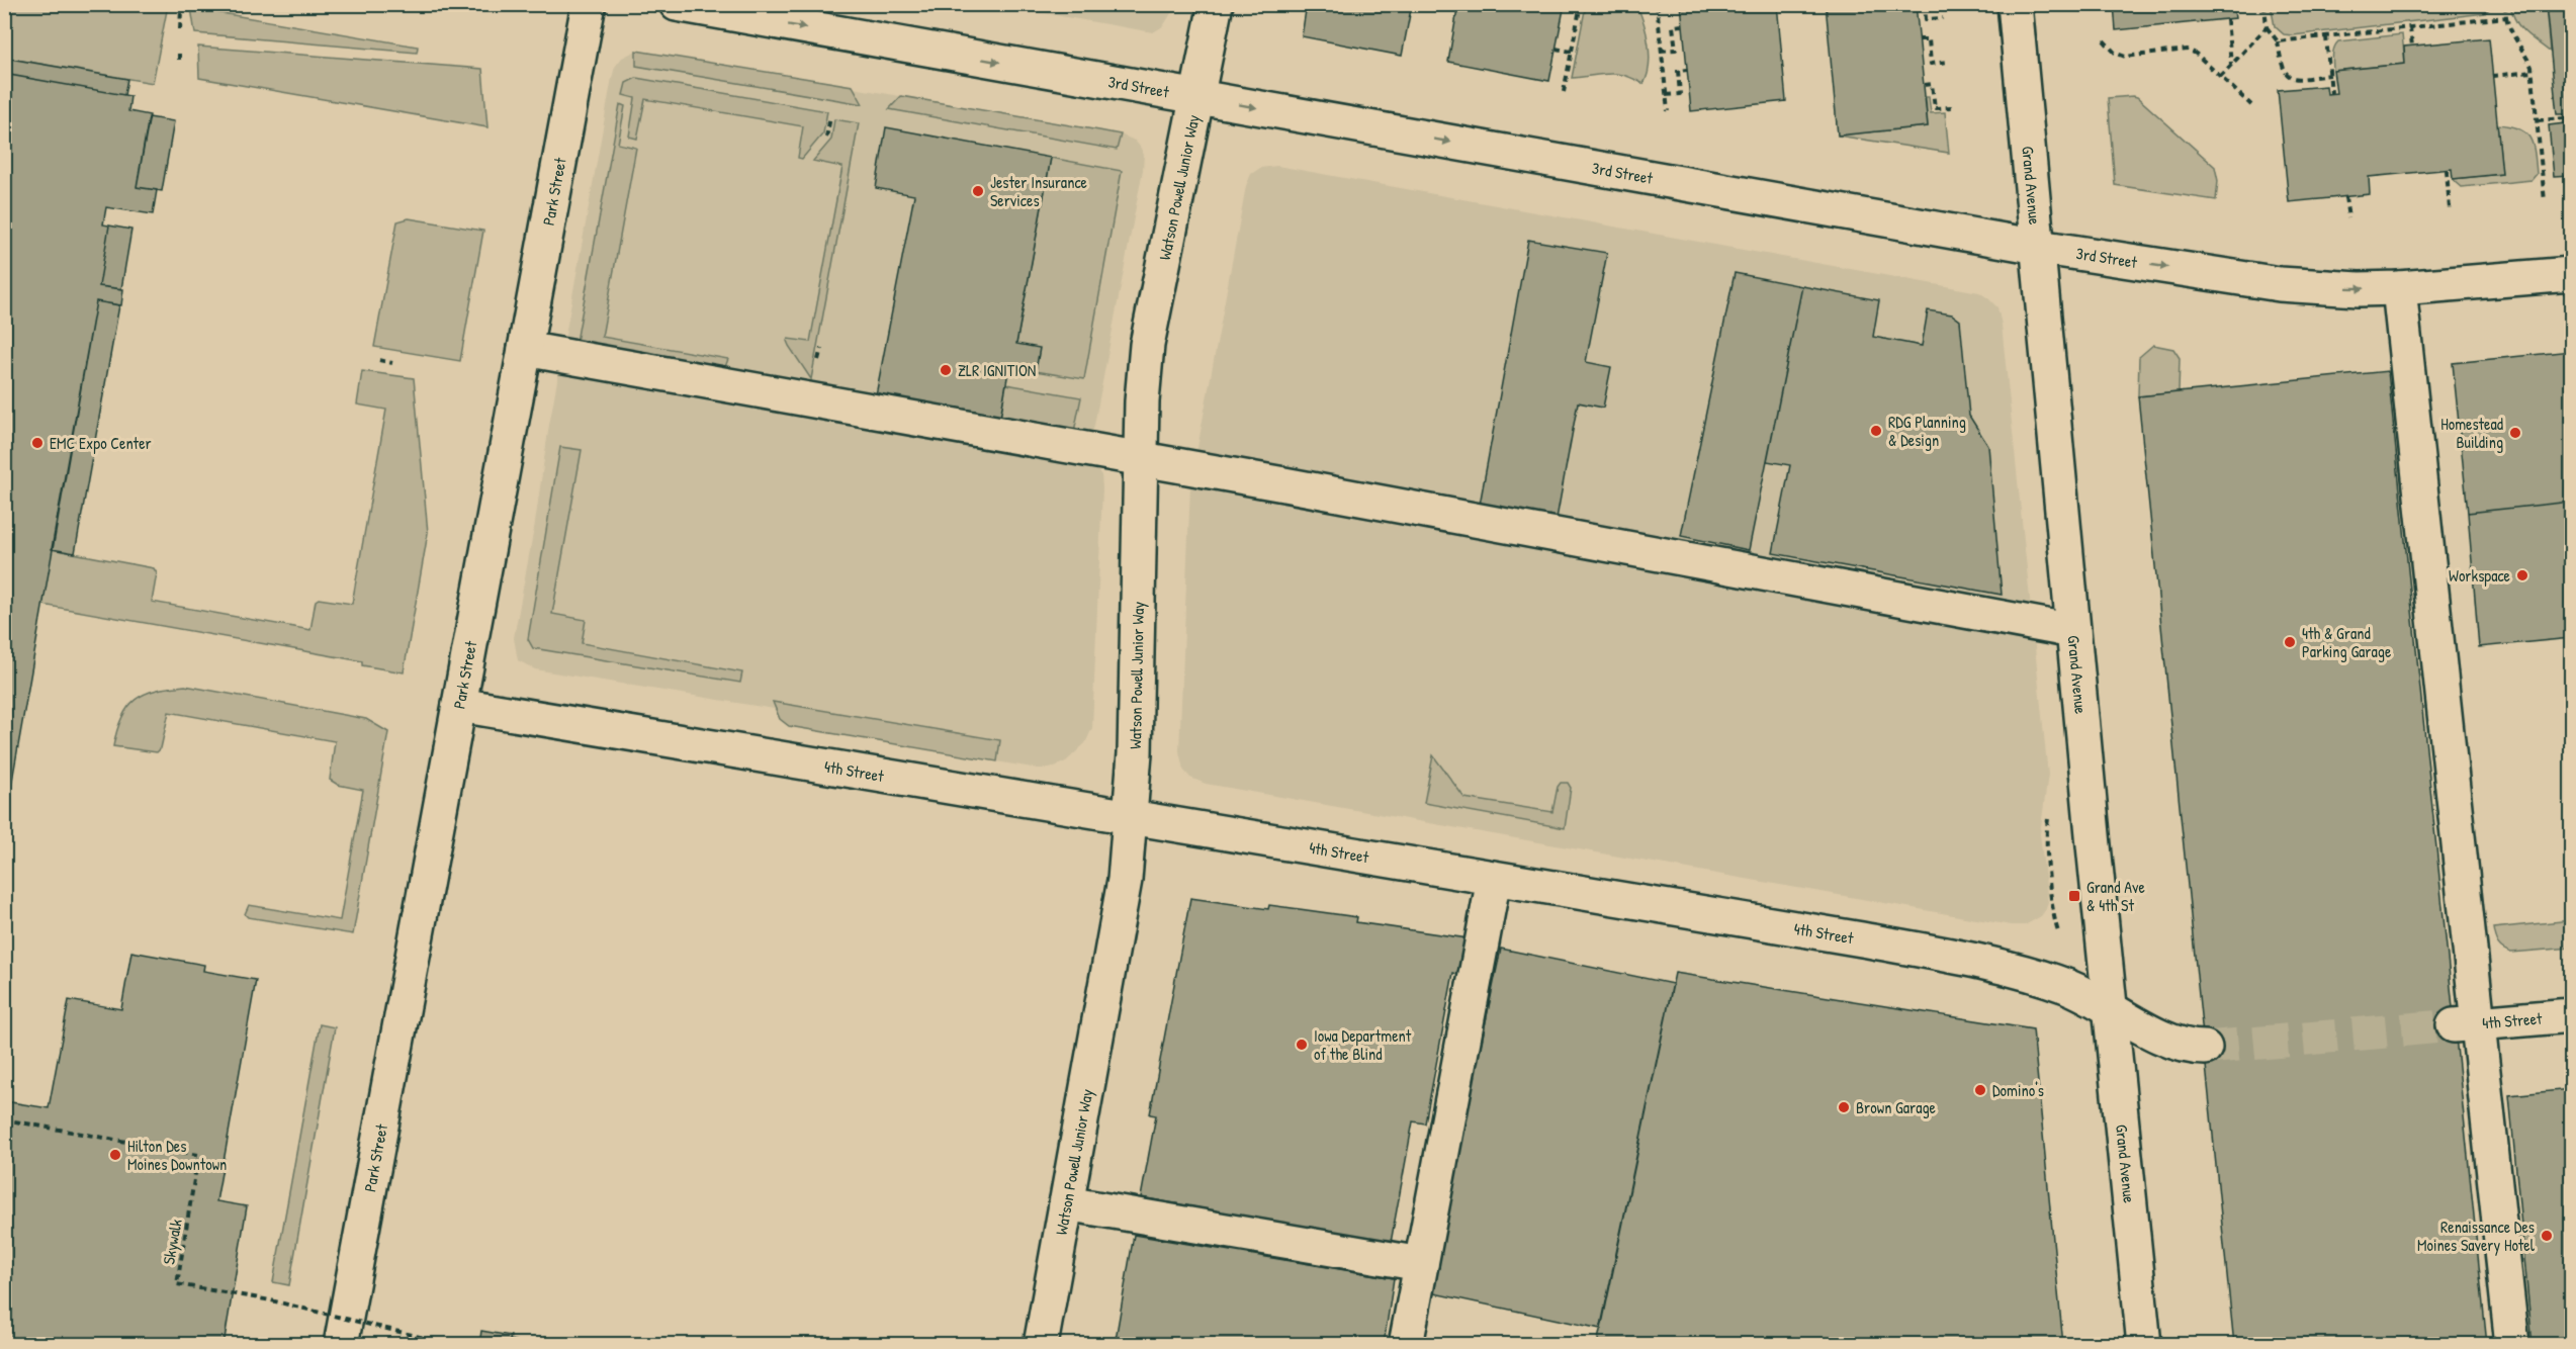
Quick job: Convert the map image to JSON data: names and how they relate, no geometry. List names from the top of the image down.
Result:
{
  "streets": {
    "main road": [
      "3rd Street",
      "Grand Avenue",
      "Watson Powell Junior Way",
      "Park Street",
      "4th Street"
    ],
    "path": ["Skywalk"]
  },
  "crossings": [
    ["3rd Street", "Grand Avenue"],
    ["3rd Street", "Watson Powell Junior Way"],
    ["Grand Avenue", "4th Street"],
    ["Watson Powell Junior Way", "4th Street"],
    ["Park Street", "4th Street"]
  ],
  "one_way": ["3rd Street"],
  "places": {
    "other": [
      "Jester Insurance Services",
      "ZLR IGNITION",
      "RDG Planning & Design",
      "Homestead Building",
      "EMC Expo Center",
      "Workspace",
      "4th & Grand Parking Garage",
      "Iowa Department of the Blind",
      "Domino's",
      "Brown Garage",
      "Hilton Des Moines Downtown",
      "Renaissance Des Moines Savery Hotel"
    ],
    "transit": ["Grand Ave & 4th St"]
  }
}
